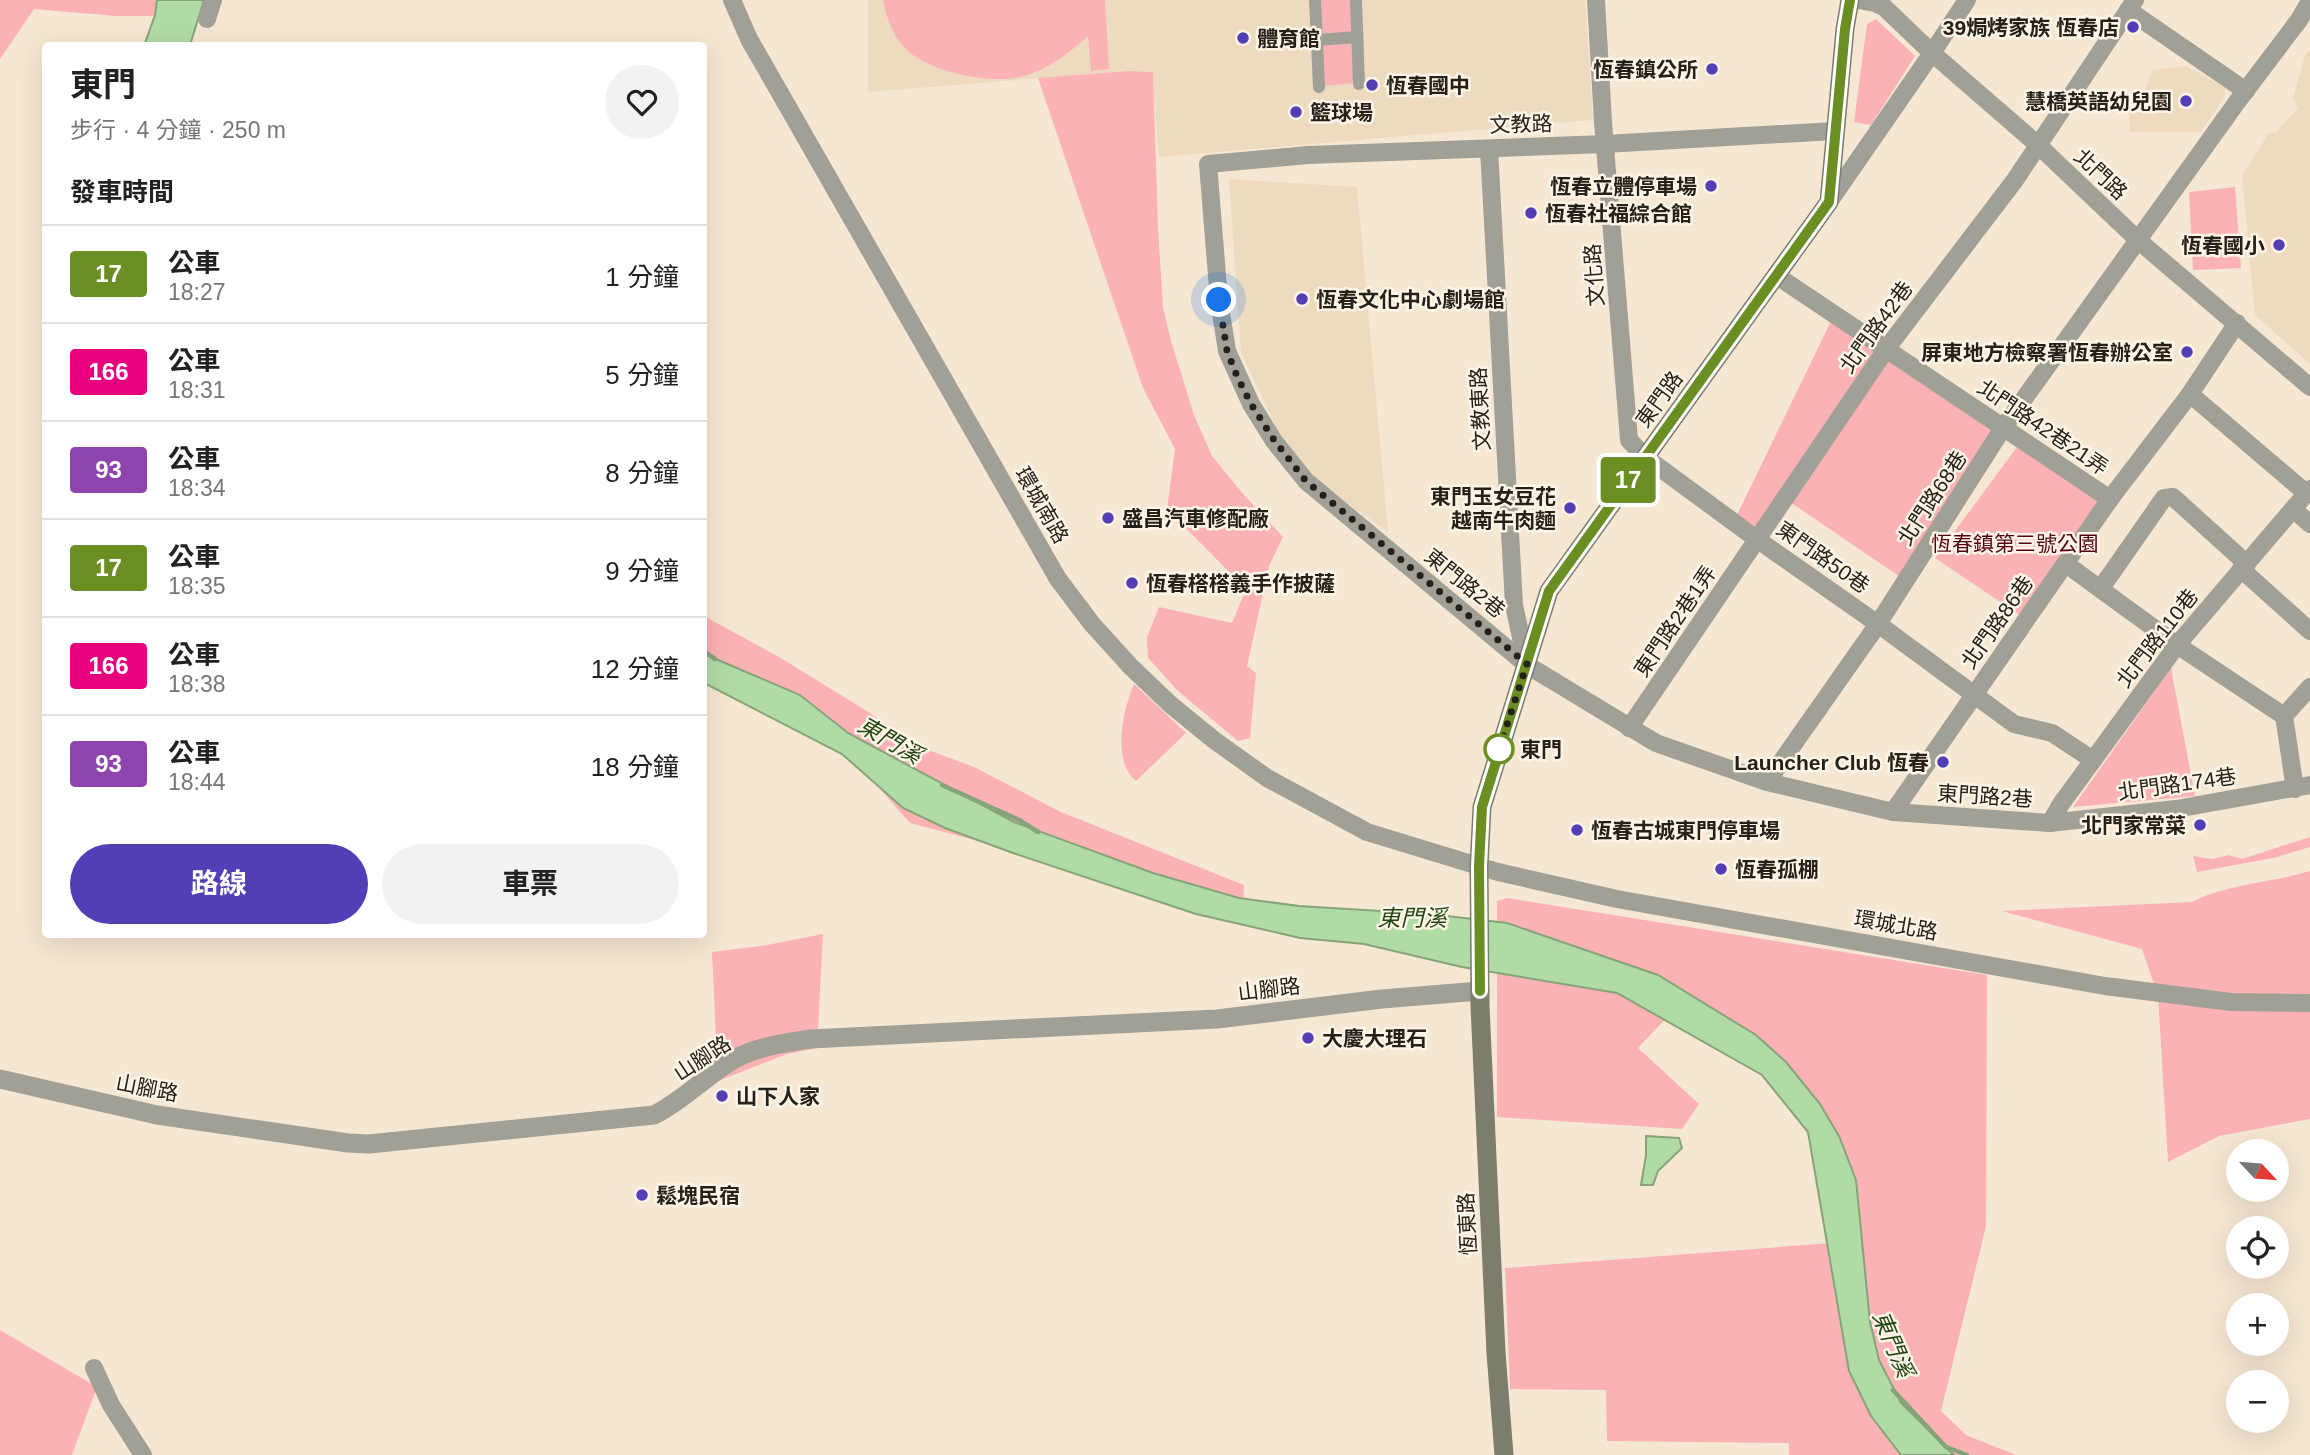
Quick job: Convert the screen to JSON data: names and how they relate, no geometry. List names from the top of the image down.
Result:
{
  "streets": {
    "main road": ["東門路", "恆東路"],
    "street": [
      "文教路",
      "北門路",
      "文化路",
      "北門路42巷",
      "文教東路",
      "北門路42巷21弄",
      "北門路68巷",
      "環城南路",
      "東門路50巷",
      "東門路2巷",
      "東門路2巷1弄",
      "北門路86巷",
      "北門路110巷",
      "北門路174巷",
      "環城北路",
      "山腳路"
    ]
  },
  "crossings": [
    ["文教路", "文化路"],
    ["文教路", "東門路"],
    ["文教路", "文教東路"],
    ["文教路", "東門路2巷"],
    ["北門路", "北門路42巷"],
    ["北門路", "北門路68巷"],
    ["北門路", "北門路86巷"],
    ["文化路", "東門路"],
    ["文化路", "東門路50巷"],
    ["北門路42巷", "北門路42巷21弄"],
    ["北門路42巷", "東門路50巷"],
    ["北門路42巷", "東門路2巷1弄"],
    ["東門路", "文教東路"],
    ["東門路", "北門路42巷21弄"],
    ["東門路", "環城南路"],
    ["東門路", "東門路50巷"],
    ["東門路", "東門路2巷"],
    ["東門路", "環城北路"],
    ["東門路", "山腳路"],
    ["東門路", "恆東路"],
    ["文教東路", "東門路2巷"],
    ["北門路42巷21弄", "北門路68巷"],
    ["北門路42巷21弄", "北門路86巷"],
    ["北門路68巷", "東門路50巷"],
    ["北門路68巷", "東門路2巷"],
    ["環城南路", "環城北路"],
    ["東門路50巷", "東門路2巷1弄"],
    ["東門路50巷", "北門路86巷"],
    ["東門路50巷", "北門路110巷"],
    ["東門路2巷", "東門路2巷1弄"],
    ["東門路2巷", "北門路86巷"],
    ["東門路2巷", "北門路110巷"],
    ["東門路2巷", "北門路174巷"],
    ["北門路110巷", "北門路174巷"],
    ["山腳路", "恆東路"]
  ],
  "water": ["東門溪"],
  "parks": ["恆春鎮第三號公園"],
  "places": [
    "39焗烤家族 恆春店",
    "體育館",
    "恆春鎮公所",
    "恆春國中",
    "慧橋英語幼兒園",
    "籃球場",
    "恆春立體停車場",
    "恆春社福綜合館",
    "恆春國小",
    "恆春文化中心劇場館",
    "屏東地方檢察署恆春辦公室",
    "東門玉女豆花 越南牛肉麵",
    "盛昌汽車修配廠",
    "恆春榙榙義手作披薩",
    "東門",
    "Launcher Club 恆春",
    "北門家常菜",
    "恆春古城東門停車場",
    "恆春孤棚",
    "大慶大理石",
    "山下人家",
    "鬆塊民宿"
  ],
  "lines": ["bus line 17"],
  "north": "bottom right",
  "page": {
    "on_map": "17",
    "heading": [
      ["東門", "步行 · 4 分鐘 · 250 m"],
      "發車時間"
    ],
    "list": [
      {
        "mark": "17",
        "name": "公車",
        "note": "18:27",
        "value": "1 分鐘"
      },
      {
        "mark": "166",
        "name": "公車",
        "note": "18:31",
        "value": "5 分鐘"
      },
      {
        "mark": "93",
        "name": "公車",
        "note": "18:34",
        "value": "8 分鐘"
      },
      {
        "mark": "17",
        "name": "公車",
        "note": "18:35",
        "value": "9 分鐘"
      },
      {
        "mark": "166",
        "name": "公車",
        "note": "18:38",
        "value": "12 分鐘"
      },
      {
        "mark": "93",
        "name": "公車",
        "note": "18:44",
        "value": "18 分鐘"
      }
    ],
    "buttons": ["路線", "車票"],
    "map_buttons": ["+", "−"]
  }
}
